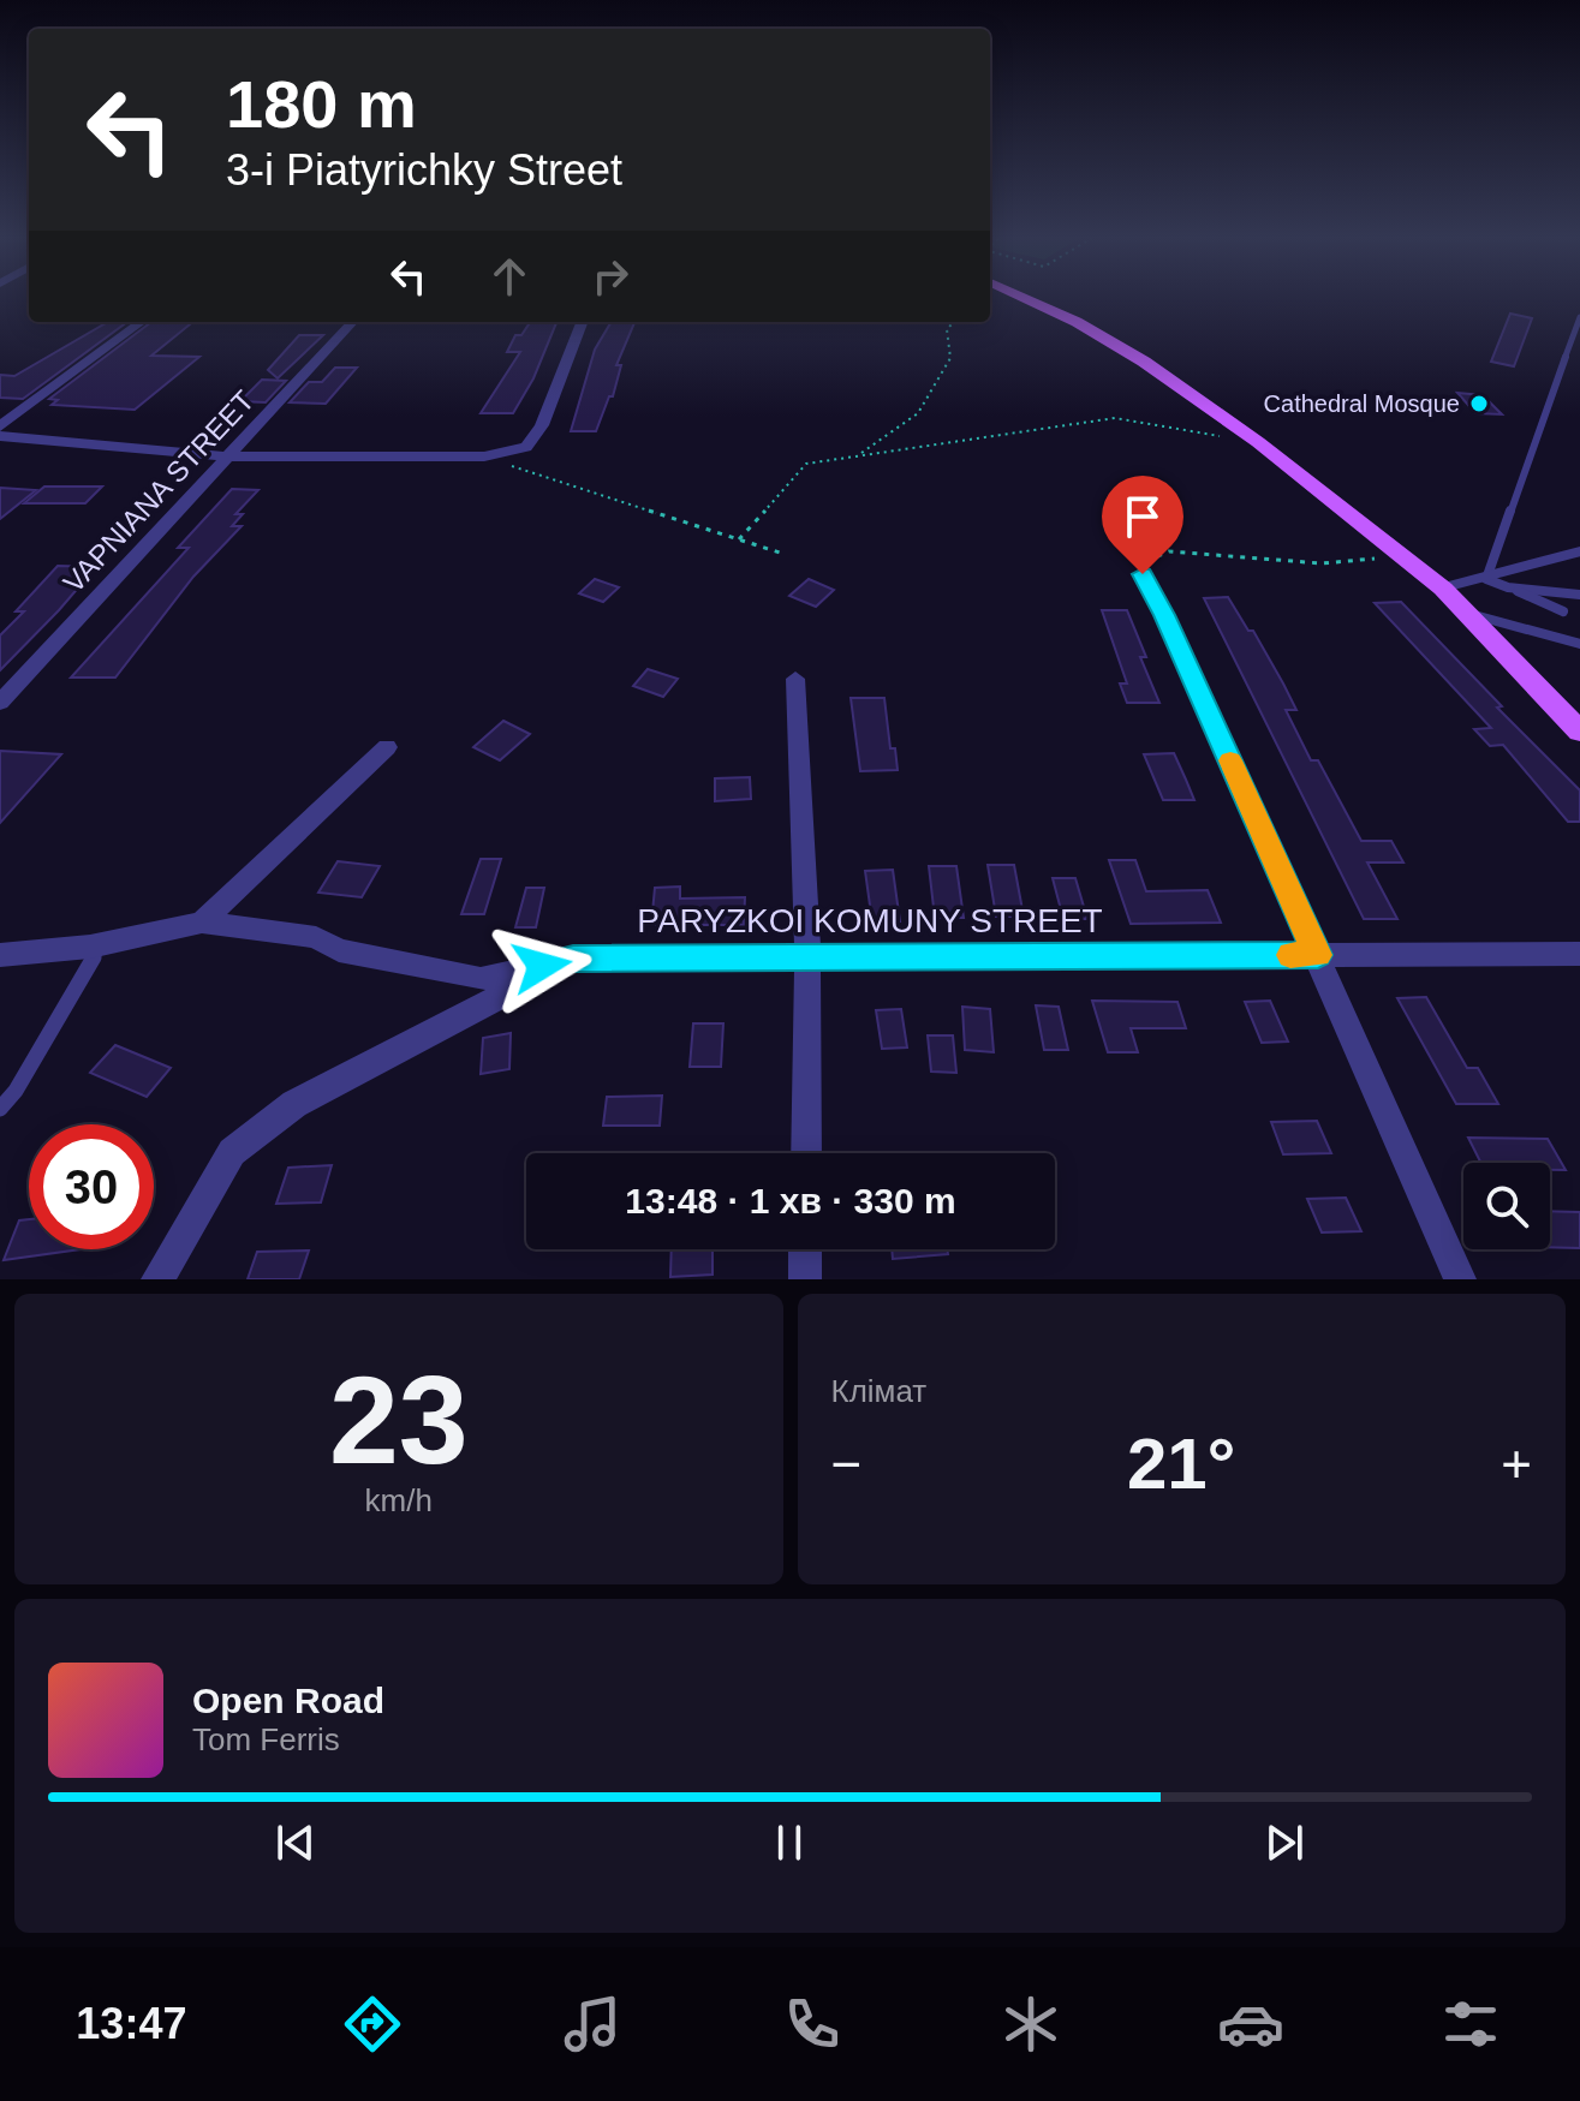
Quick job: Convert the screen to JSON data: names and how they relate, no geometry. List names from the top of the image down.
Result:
{
  "streets": {
    "street": ["VAPNIANA STREET", "PARYZKOI KOMUNY STREET"]
  },
  "places": ["Cathedral Mosque"],
  "page": {
    "turn": ["180 m", "3-i Piatyrichky Street"],
    "limit": "30",
    "trip": "13:48 · 1 хв · 330 m",
    "tile": [
      ["23", "km/h"],
      "Клімат"
    ],
    "heat": ["−", "21°", "+"],
    "song": ["Open Road", "Tom Ferris"],
    "tabs": "13:47"
  }
}
